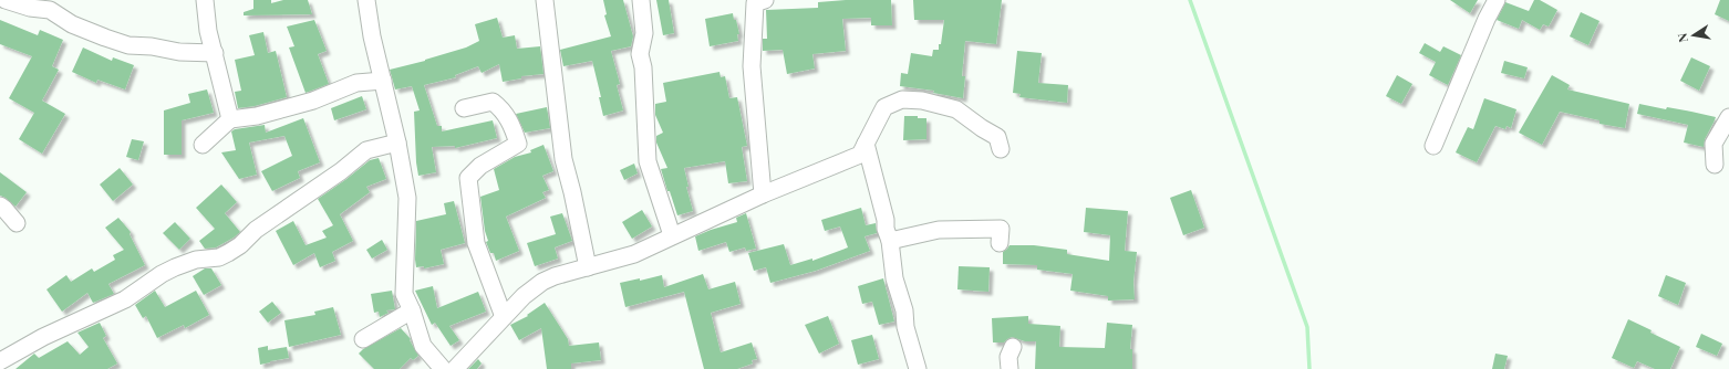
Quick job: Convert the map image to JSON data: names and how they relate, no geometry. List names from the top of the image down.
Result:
{
  "north": "left"
}
